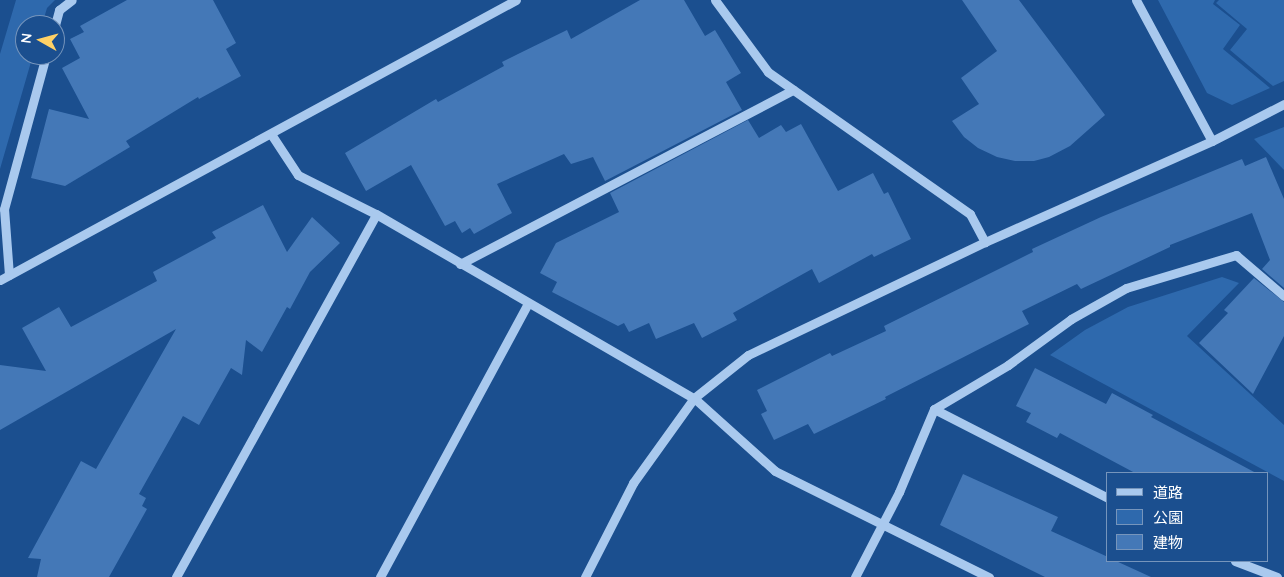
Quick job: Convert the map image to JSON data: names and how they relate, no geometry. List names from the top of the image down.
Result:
{
  "legend": ["道路", "公園", "建物"],
  "north": "left"
}
